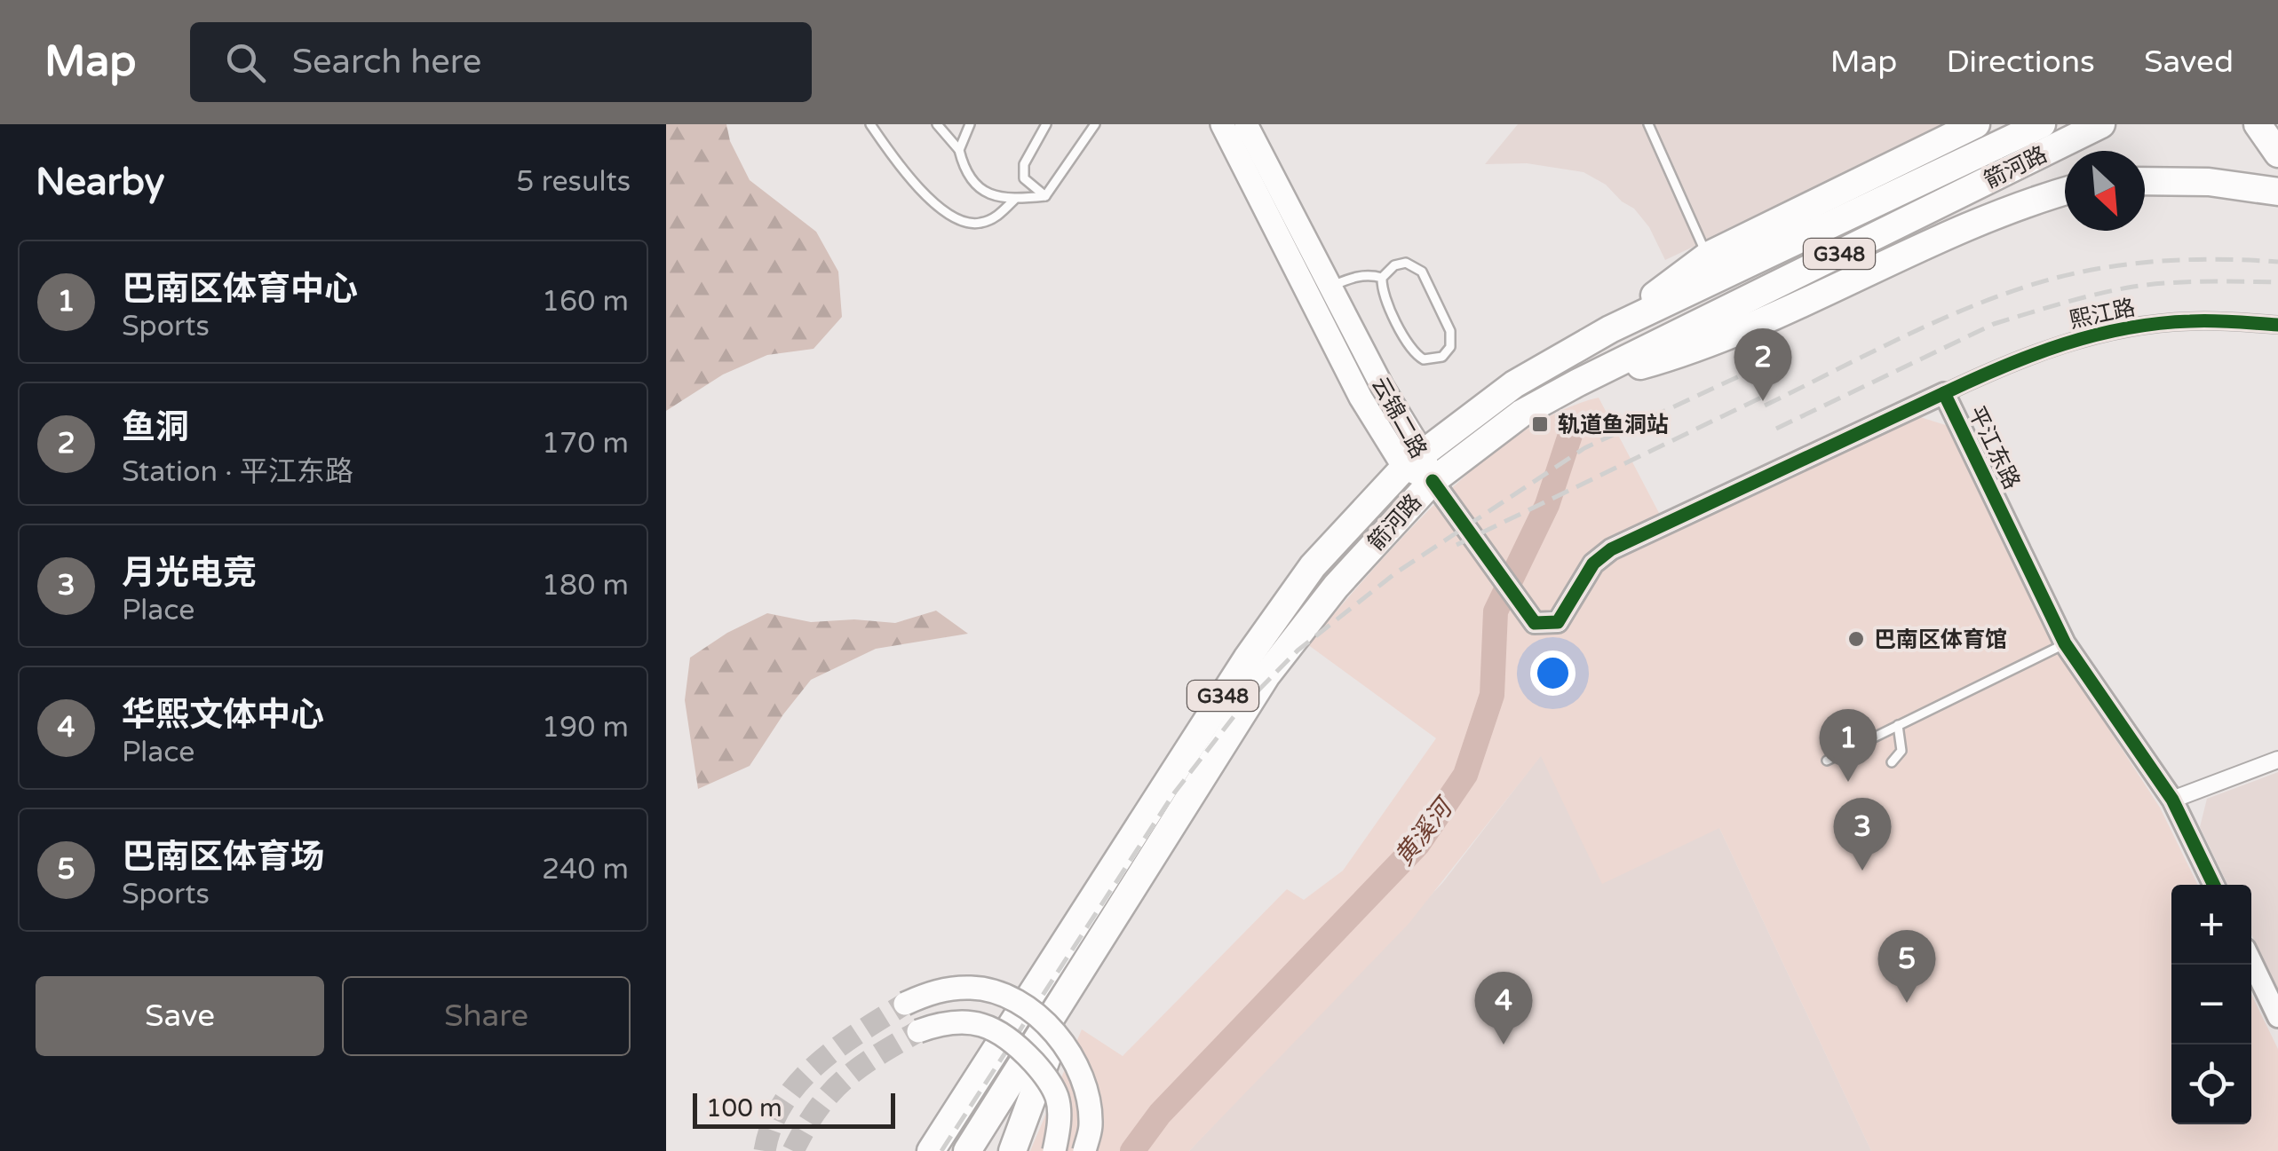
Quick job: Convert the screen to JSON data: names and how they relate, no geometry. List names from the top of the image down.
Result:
{
  "streets": {
    "highway": ["箭河路", "G348"],
    "main road": ["云锦二路"],
    "street": ["熙江路", "平江东路"]
  },
  "crossings": [
    ["箭河路", "云锦二路"],
    ["箭河路", "平江东路"],
    ["熙江路", "平江东路"],
    ["云锦二路", "平江东路"]
  ],
  "water": ["黄溪河"],
  "places": {
    "transit": ["轨道鱼洞站"],
    "other": ["巴南区体育馆"]
  },
  "scale_bar": "100 m",
  "north": "bottom right",
  "page": {
    "header": "Map",
    "search": "Search here",
    "nav": ["Map", "Directions", "Saved"],
    "heading": ["Nearby", "5 results"],
    "list": [
      {
        "mark": "1",
        "name": "巴南区体育中心",
        "note": "Sports",
        "value": "160 m"
      },
      {
        "mark": "2",
        "name": "鱼洞",
        "note": "Station · 平江东路",
        "value": "170 m"
      },
      {
        "mark": "3",
        "name": "月光电竞",
        "note": "Place",
        "value": "180 m"
      },
      {
        "mark": "4",
        "name": "华熙文体中心",
        "note": "Place",
        "value": "190 m"
      },
      {
        "mark": "5",
        "name": "巴南区体育场",
        "note": "Sports",
        "value": "240 m"
      }
    ],
    "pins": [
      "2",
      "1",
      "3",
      "5",
      "4"
    ],
    "map_buttons": ["+", "−"],
    "buttons": ["Save", "Share"],
    "scale": "100 m"
  }
}
